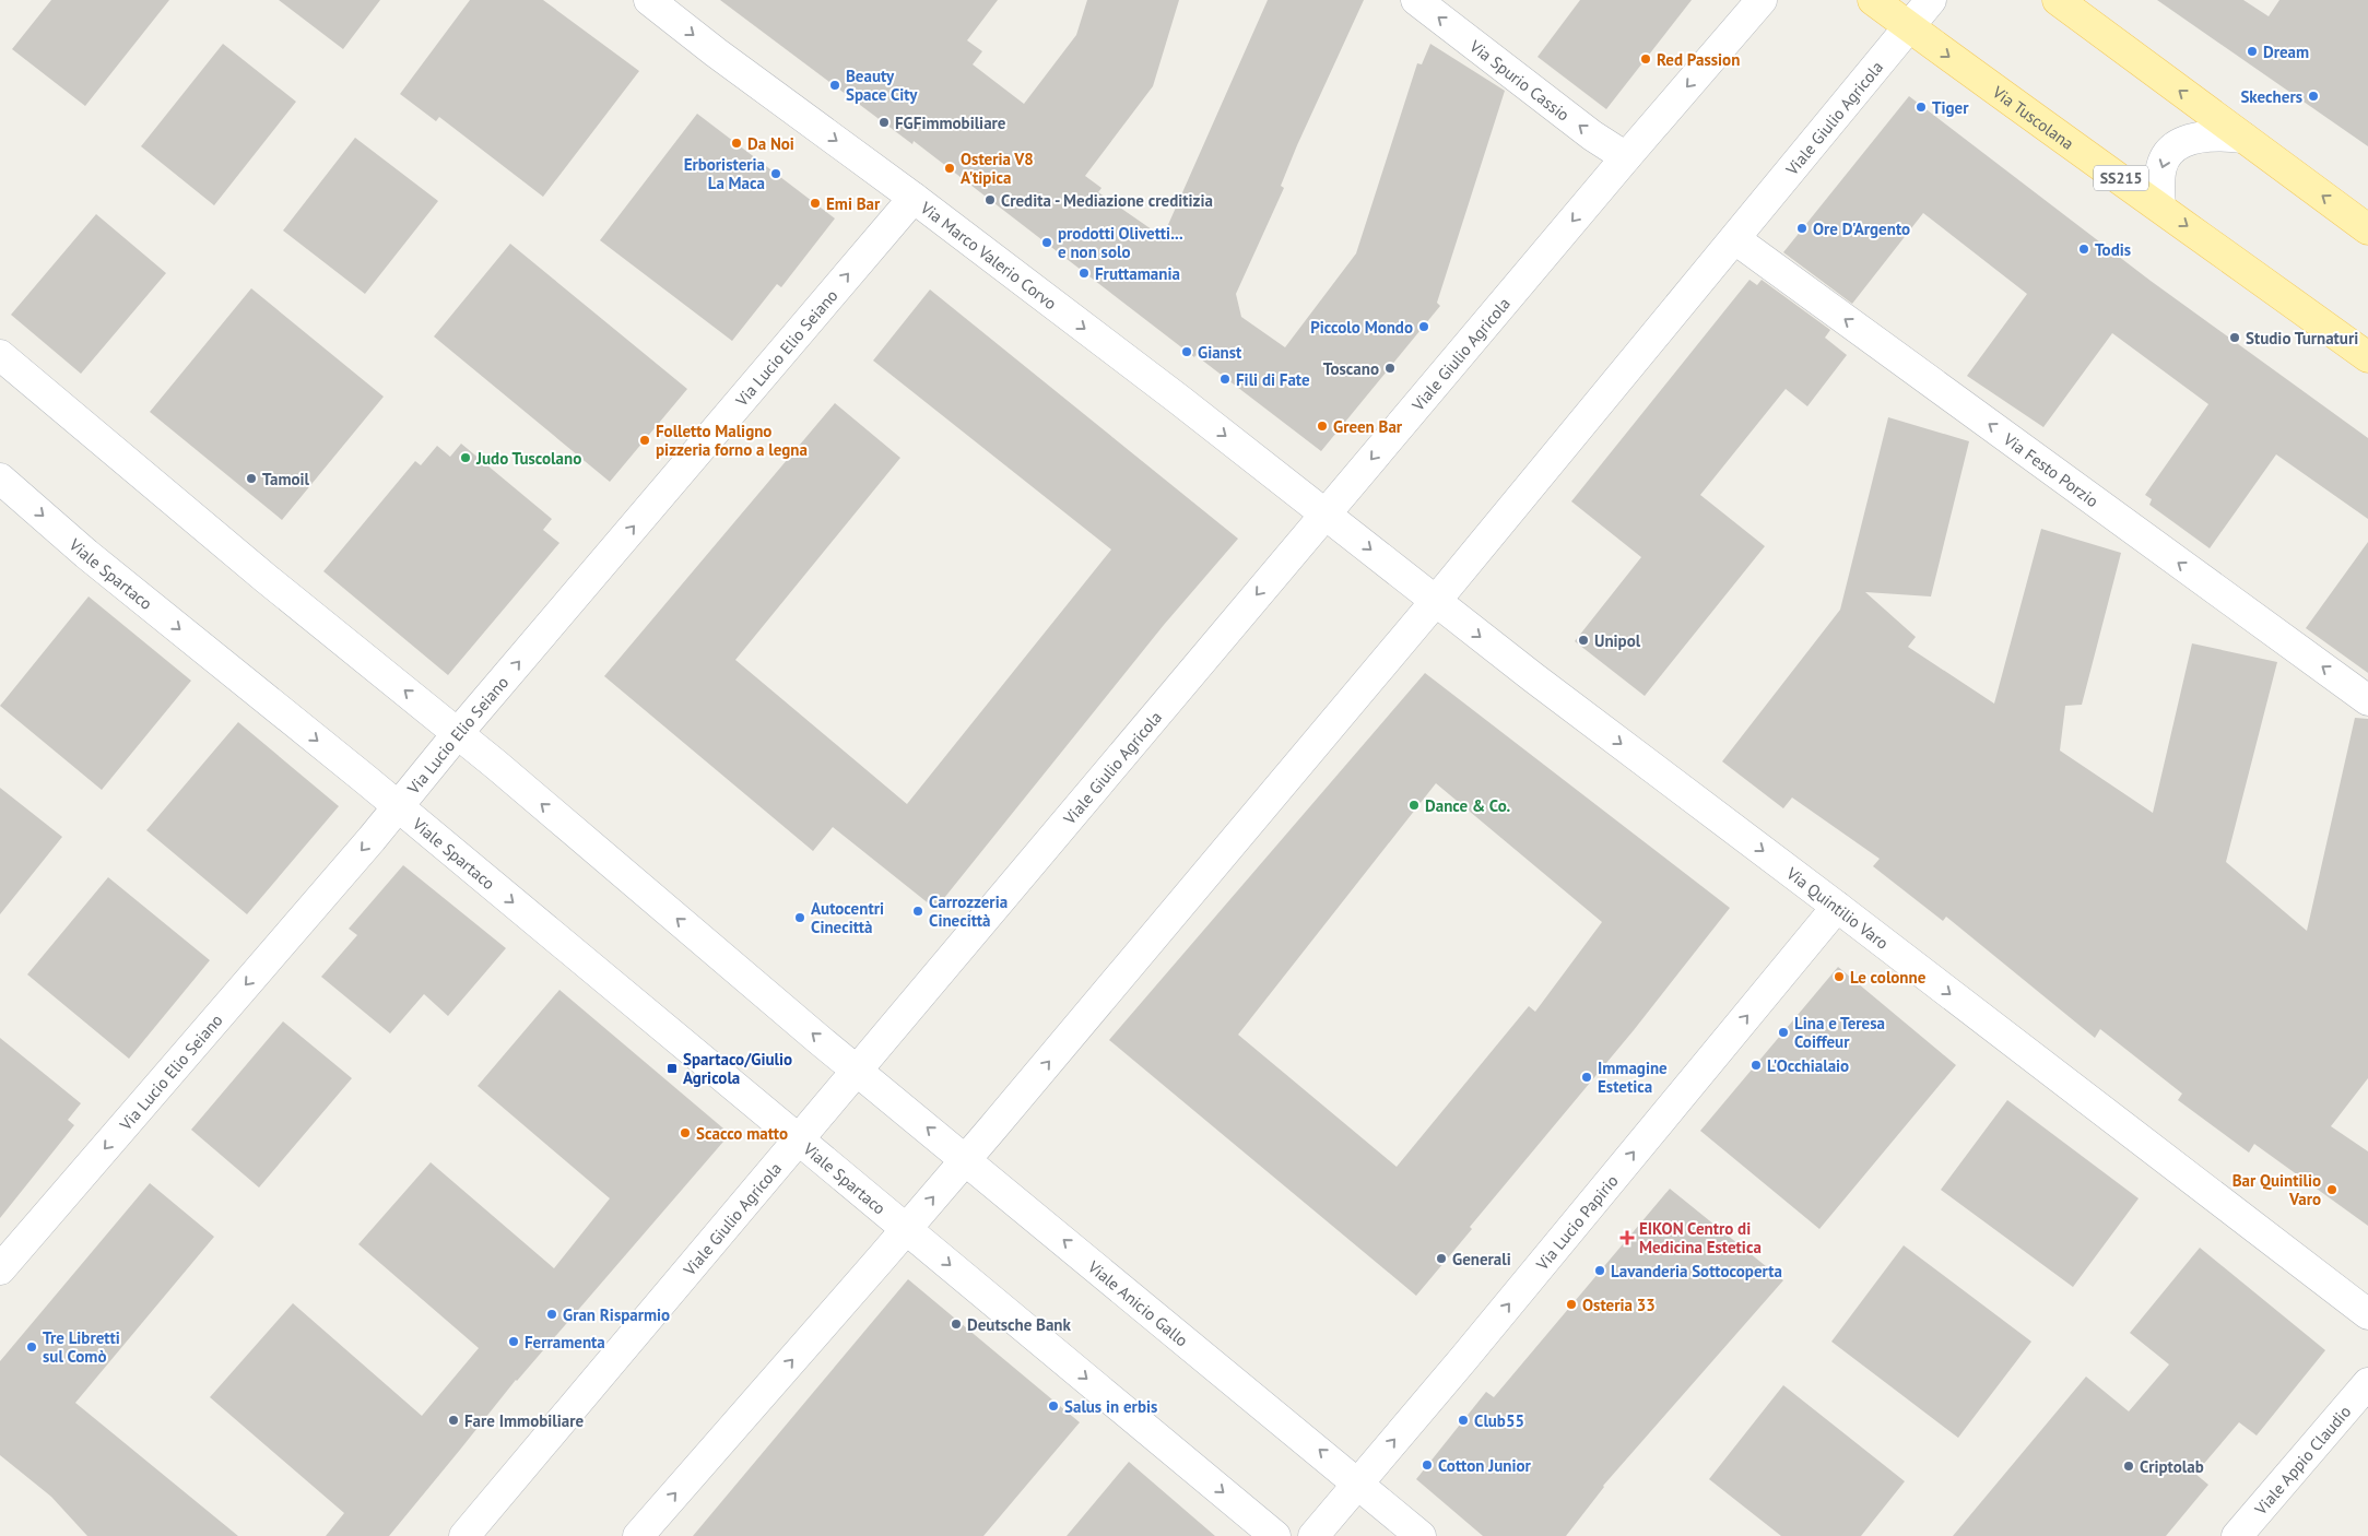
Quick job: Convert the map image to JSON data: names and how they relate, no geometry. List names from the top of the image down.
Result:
{
  "streets": {
    "main road": ["Via Tuscolana", "SS215"],
    "street": [
      "Via Spurio Cassio",
      "Viale Giulio Agricola",
      "Via Marco Valerio Corvo",
      "Via Lucio Elio Seiano",
      "Via Festo Porzio",
      "Viale Spartaco",
      "Via Quintilio Varo",
      "Via Lucio Papirio",
      "Viale Anicio Gallo",
      "Viale Appio Claudio"
    ]
  },
  "crossings": [
    ["Via Spurio Cassio", "Viale Giulio Agricola"],
    ["Via Tuscolana", "Viale Giulio Agricola"],
    ["Viale Giulio Agricola", "Via Marco Valerio Corvo"],
    ["Viale Giulio Agricola", "Via Festo Porzio"],
    ["Viale Giulio Agricola", "Viale Spartaco"],
    ["Viale Giulio Agricola", "Via Quintilio Varo"],
    ["Viale Giulio Agricola", "Viale Anicio Gallo"],
    ["Via Marco Valerio Corvo", "Via Lucio Elio Seiano"],
    ["Via Marco Valerio Corvo", "Via Quintilio Varo"],
    ["Via Lucio Elio Seiano", "Viale Spartaco"],
    ["Via Quintilio Varo", "Via Lucio Papirio"],
    ["Via Lucio Papirio", "Viale Anicio Gallo"]
  ],
  "one_way": [
    "Via Spurio Cassio",
    "Via Marco Valerio Corvo",
    "Via Festo Porzio",
    "Via Quintilio Varo",
    "Via Lucio Papirio"
  ],
  "places": {
    "other": [
      "Dream",
      "Red Passion",
      "Beauty Space City",
      "Skechers",
      "Tiger",
      "FGFimmobiliare",
      "Da Noi",
      "Osteria V8 A'tipica",
      "Erboristeria La Maca",
      "Credita - Mediazione creditizia",
      "Emi Bar",
      "Ore D'Argento",
      "prodotti Olivetti... e non solo",
      "Todis",
      "Fruttamania",
      "Piccolo Mondo",
      "Studio Turnaturi",
      "Gianst",
      "Toscano",
      "Fili di Fate",
      "Green Bar",
      "Folletto Maligno pizzeria forno a legna",
      "Judo Tuscolano",
      "Tamoil",
      "Unipol",
      "Dance & Co.",
      "Carrozzeria Cinecittà",
      "Autocentri Cinecittà",
      "Le colonne",
      "Lina e Teresa Coiffeur",
      "L'Occhialaio",
      "Immagine Estetica",
      "Scacco matto",
      "Bar Quintilio Varo",
      "Generali",
      "Lavanderia Sottocoperta",
      "Osteria 33",
      "Gran Risparmio",
      "Deutsche Bank",
      "Ferramenta",
      "Tre Libretti sul Comò",
      "Salus in erbis",
      "Fare Immobiliare",
      "Club55",
      "Cotton Junior",
      "Criptolab"
    ],
    "transit": ["Spartaco/Giulio Agricola"],
    "health": ["EIKON Centro di Medicina Estetica"]
  }
}
